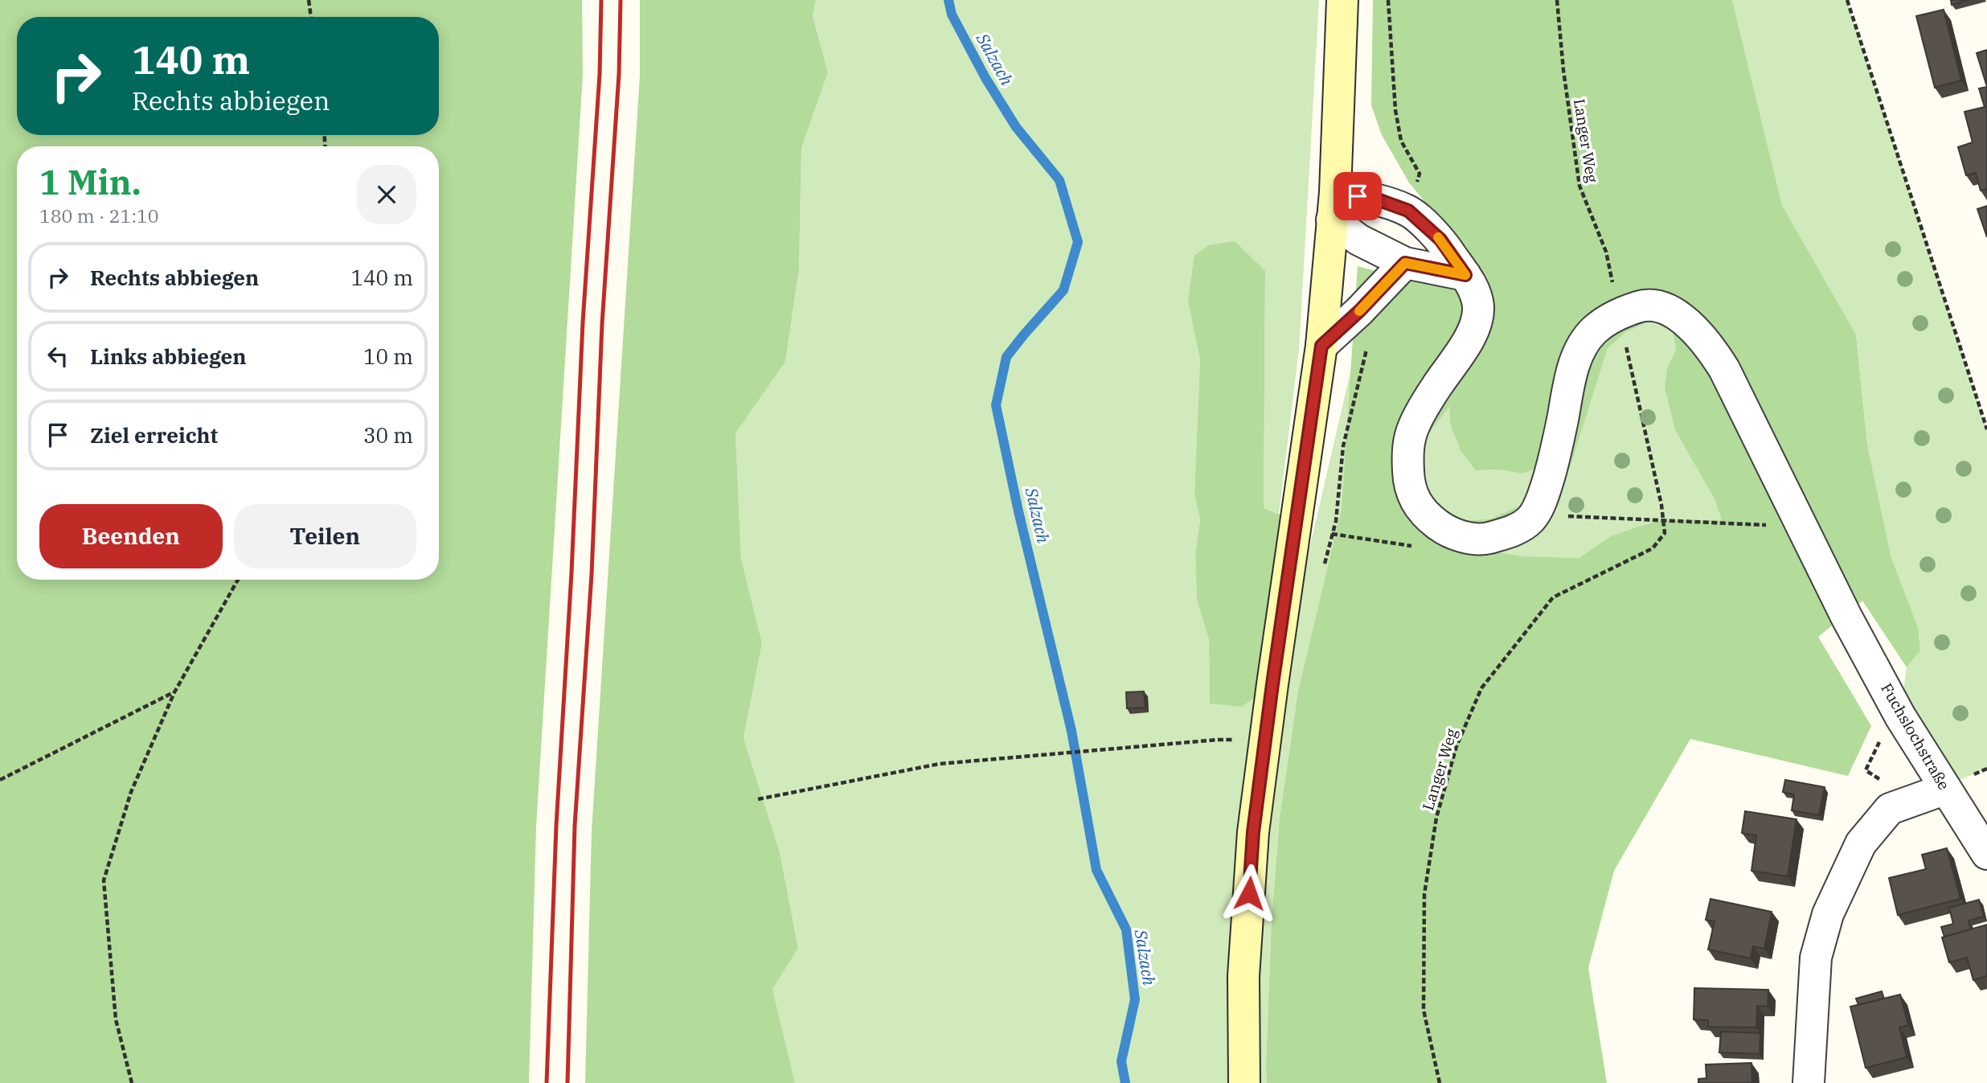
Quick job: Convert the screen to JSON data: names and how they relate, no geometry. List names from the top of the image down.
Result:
{
  "streets": {
    "street": ["Fuchslochstraße"],
    "path": ["Langer Weg"]
  },
  "crossings": [
    ["Langer Weg", "Fuchslochstraße"]
  ],
  "water": ["Salzach"],
  "page": {
    "turn": ["140 m", "Rechts abbiegen"],
    "heading": ["1 Min.", "180 m · 21:10"],
    "list": [
      {
        "name": "Rechts abbiegen",
        "value": "140 m"
      },
      {
        "name": "Links abbiegen",
        "value": "10 m"
      },
      {
        "name": "Ziel erreicht",
        "value": "30 m"
      }
    ],
    "buttons": ["Beenden", "Teilen"]
  }
}
